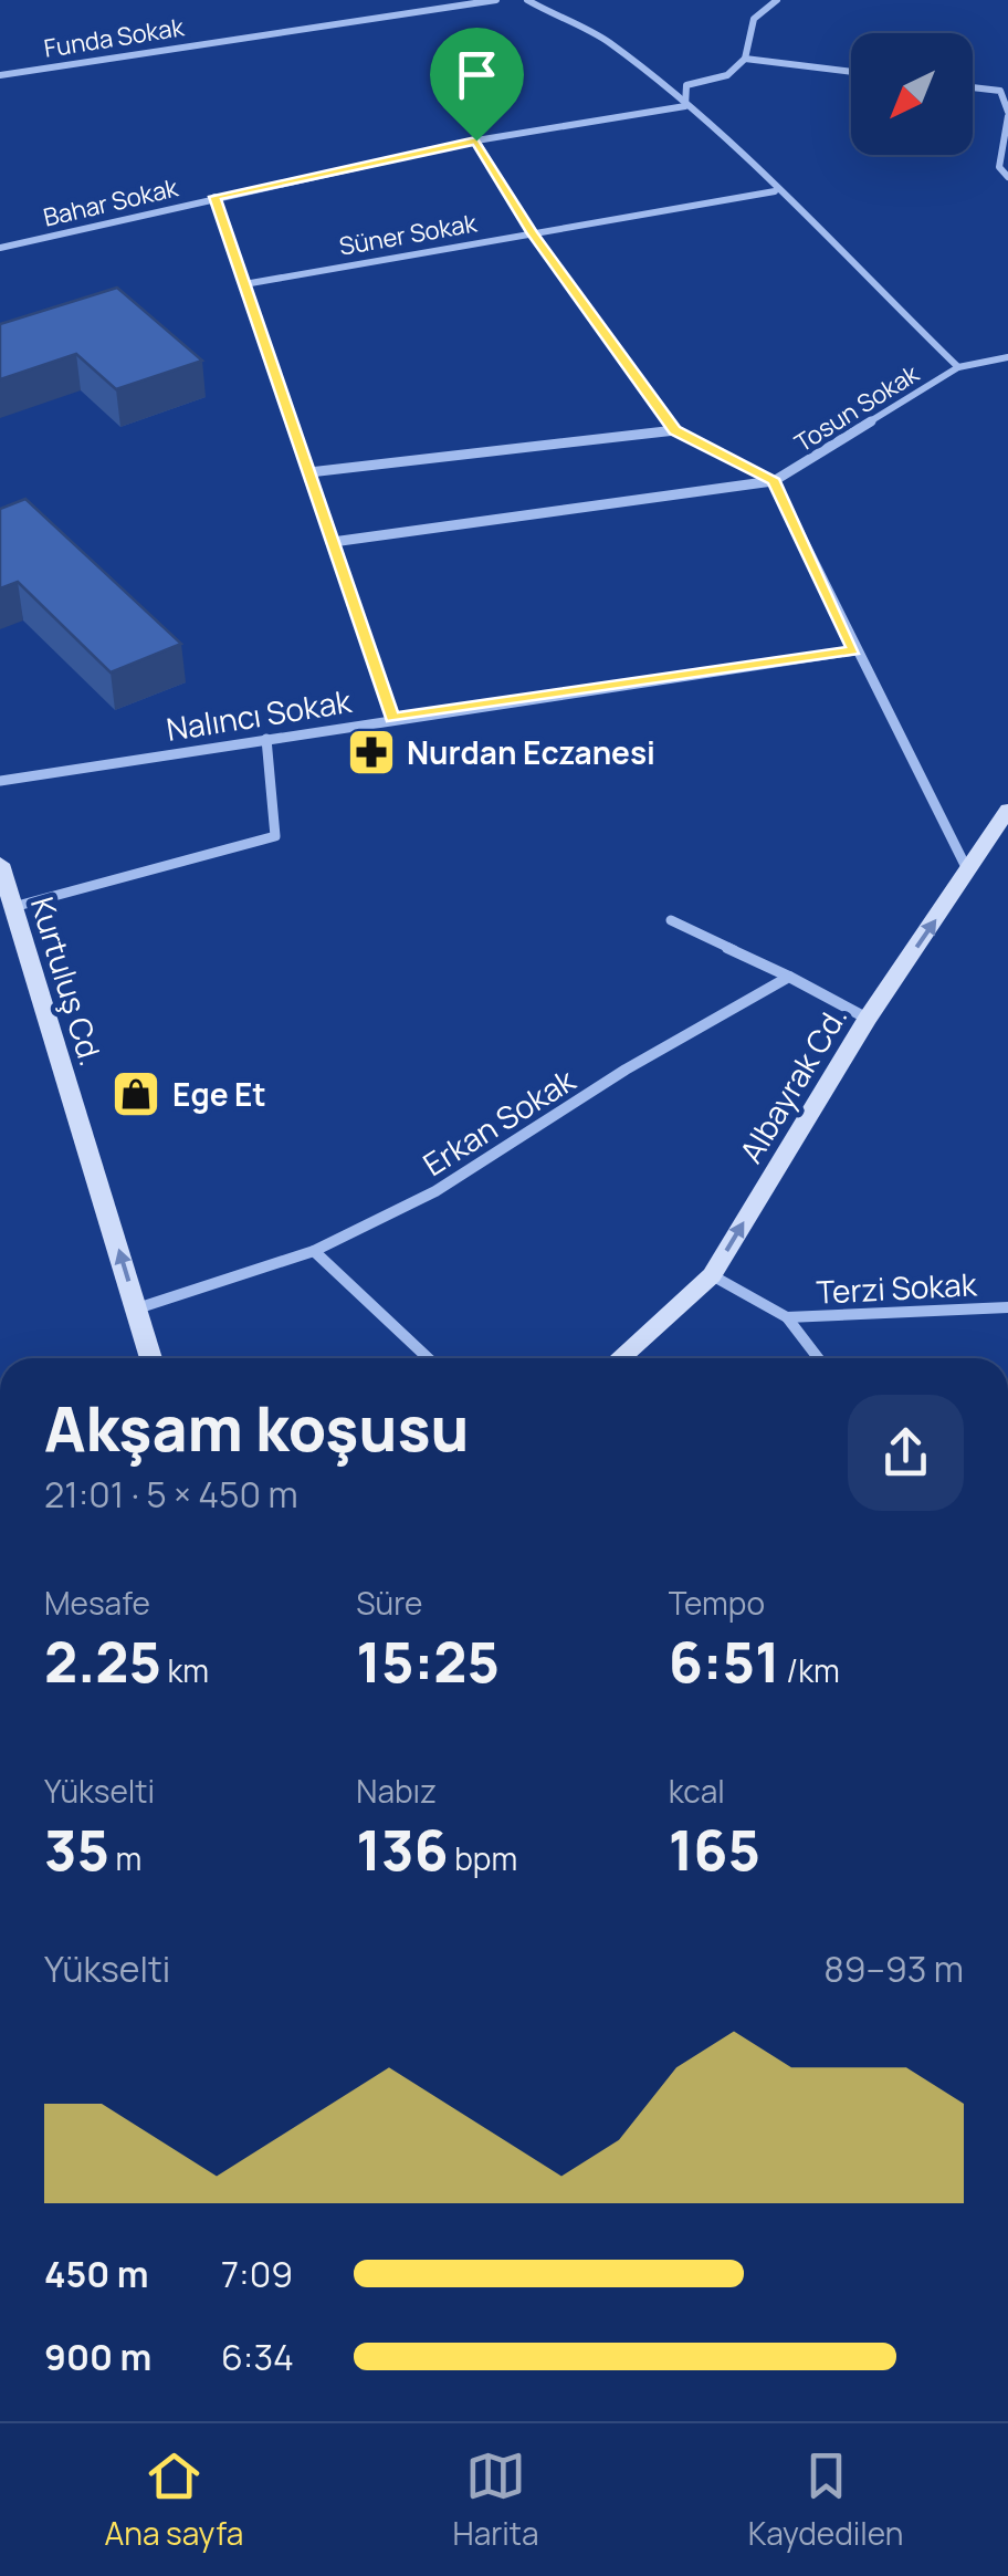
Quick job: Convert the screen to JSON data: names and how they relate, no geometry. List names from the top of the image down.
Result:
{
  "streets": {
    "street": [
      "Funda Sokak",
      "Bahar Sokak",
      "Süner Sokak",
      "Tosun Sokak",
      "Nalıncı Sokak",
      "Kurtuluş Cd.",
      "Albayrak Cd.",
      "Erkan Sokak",
      "Terzi Sokak"
    ]
  },
  "crossings": [
    ["Bahar Sokak", "Tosun Sokak"],
    ["Süner Sokak", "Tosun Sokak"],
    ["Tosun Sokak", "Nalıncı Sokak"],
    ["Tosun Sokak", "Albayrak Cd."],
    ["Kurtuluş Cd.", "Erkan Sokak"]
  ],
  "one_way": ["Kurtuluş Cd.", "Albayrak Cd."],
  "places": {
    "pharmacy": ["Nurdan Eczanesi"],
    "shop": ["Ege Et"]
  },
  "north": "bottom left",
  "page": {
    "heading": ["Akşam koşusu", "21:01 · 5 × 450 m"],
    "stats": [
      ["Mesafe", "2.25 km"],
      ["Süre", "15:25"],
      ["Tempo", "6:51 /km"],
      ["Yükselti", "35 m"],
      ["Nabız", "136 bpm"],
      ["kcal", "165"]
    ],
    "chart": ["Yükselti", "89–93 m"],
    "list": [
      {
        "name": "450 m",
        "note": "7:09"
      },
      {
        "name": "900 m",
        "note": "6:34"
      }
    ],
    "tabs": ["Ana sayfa", "Harita", "Kaydedilen"]
  }
}
